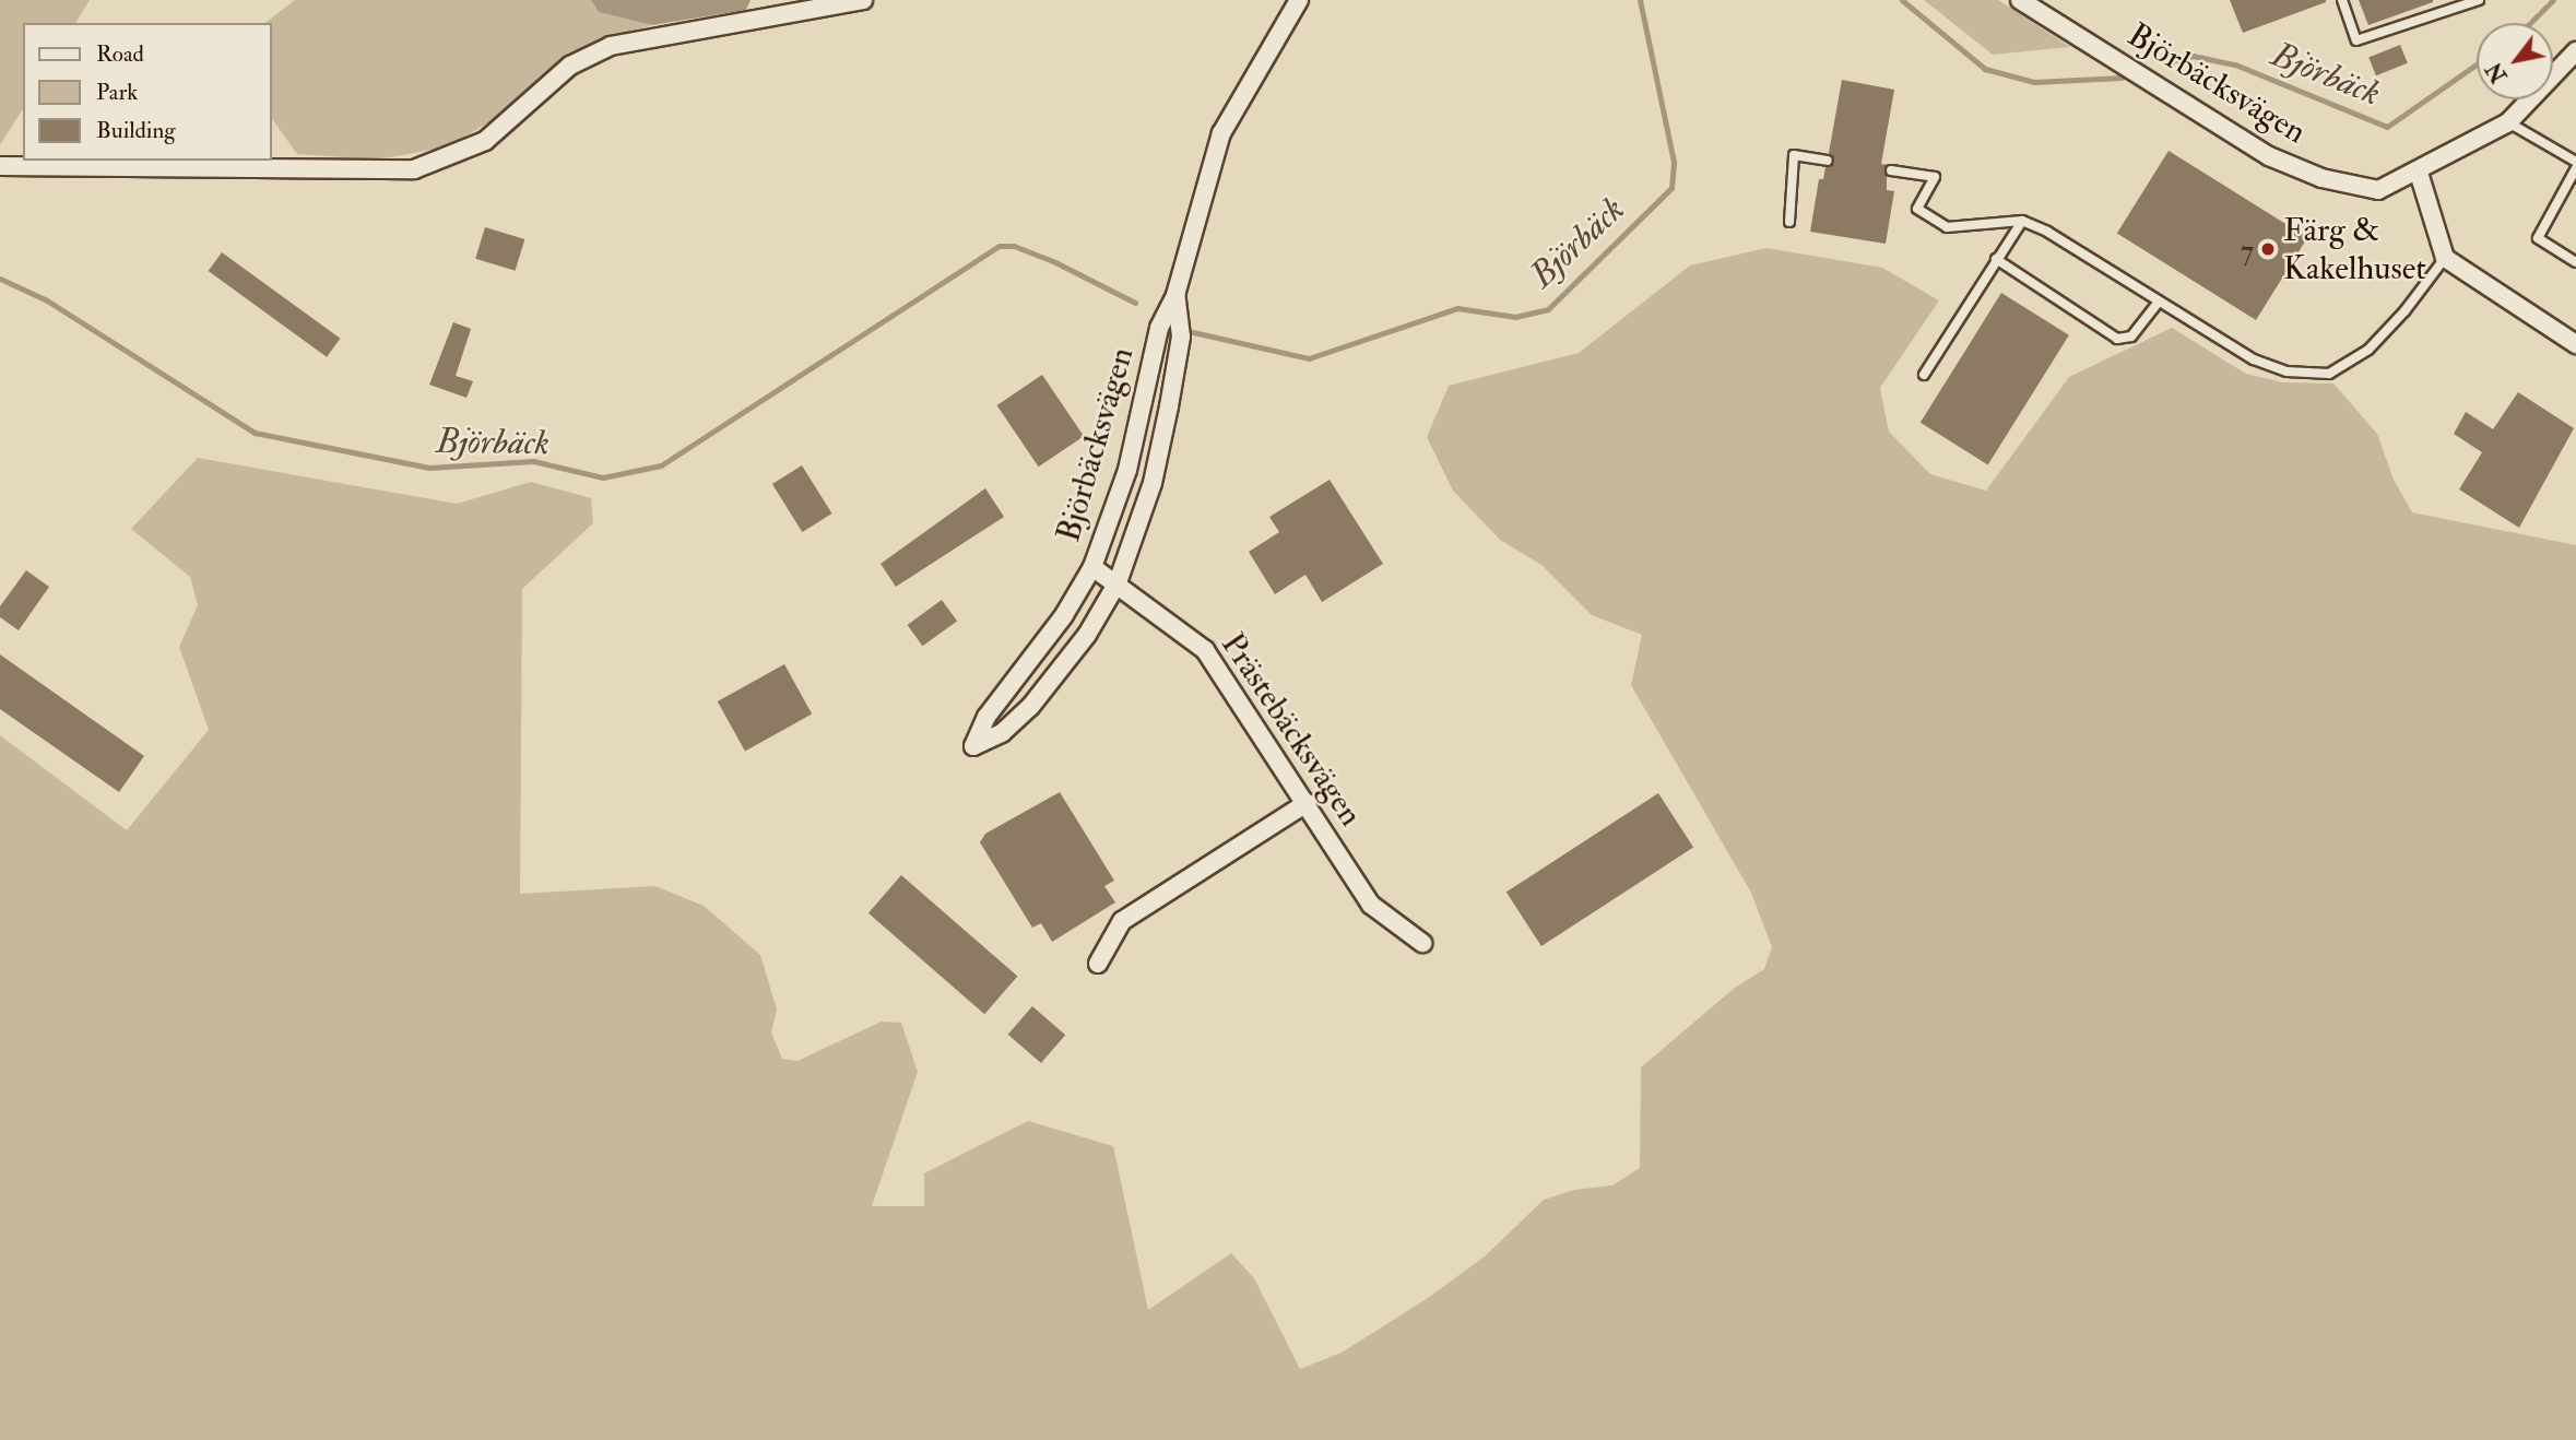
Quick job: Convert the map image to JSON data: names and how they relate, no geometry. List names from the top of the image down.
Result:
{
  "streets": {
    "street": ["Björbäcksvägen", "Prästebäcksvägen"]
  },
  "crossings": [
    ["Björbäcksvägen", "Prästebäcksvägen"]
  ],
  "water": ["Björbäck"],
  "places": ["Färg & Kakelhuset"],
  "house_numbers": ["7"],
  "legend": ["Road", "Park", "Building"],
  "north": "bottom left"
}
